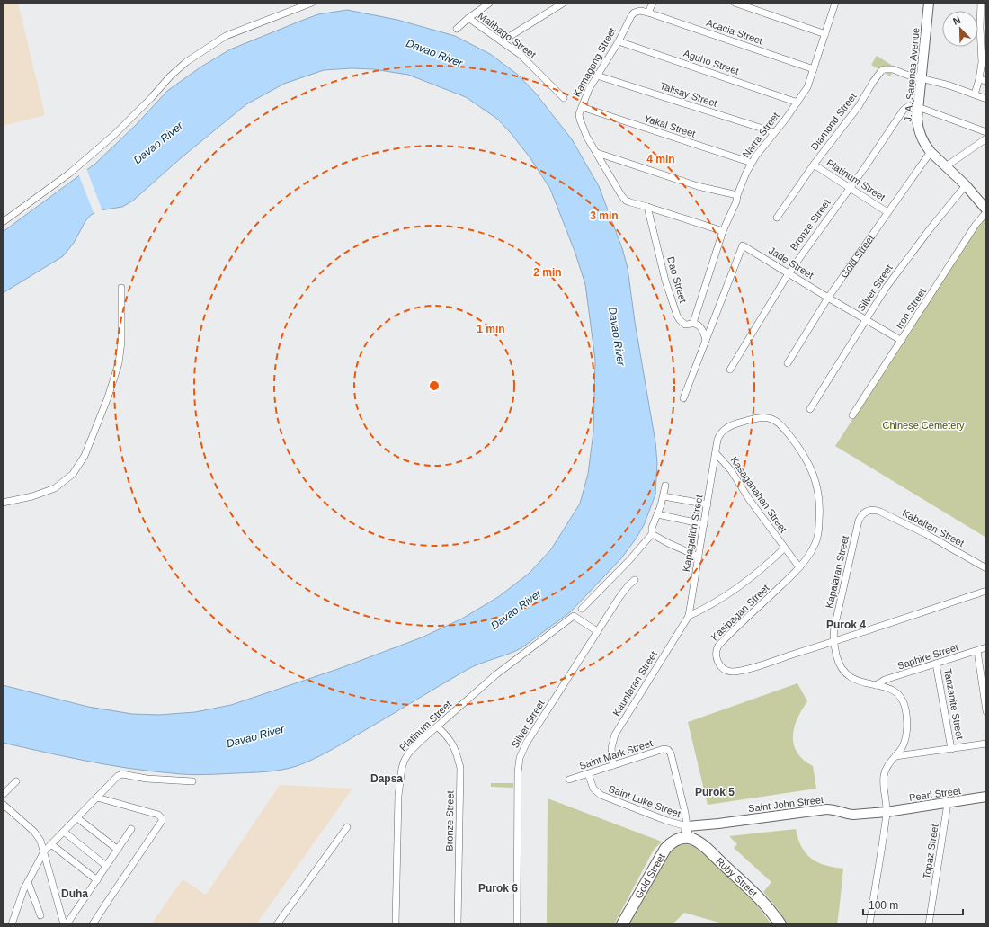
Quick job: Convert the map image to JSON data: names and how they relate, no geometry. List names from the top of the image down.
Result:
{
  "streets": {
    "main road": ["Gold Street", "Ruby Street"],
    "street": [
      "Acacia Street",
      "Malibago Street",
      "Kamagong Street",
      "Aguho Street",
      "J. A. Sarenas Avenue",
      "Talisay Street",
      "Diamond Street",
      "Yakal Street",
      "Narra Street",
      "Platinum Street",
      "Bronze Street",
      "Jade Street",
      "Dao Street",
      "Silver Street",
      "Iron Street",
      "Kasaganahan Street",
      "Kabaitan Street",
      "Kapagalitin Street",
      "Kapalaran Street",
      "Kasipagan Street",
      "Saphire Street",
      "Kaunlaran Street",
      "Tanzanite Street",
      "Saint Mark Street",
      "Pearl Street",
      "Saint Luke Street",
      "Saint John Street",
      "Topaz Street"
    ]
  },
  "crossings": [
    ["Acacia Street", "Kamagong Street"],
    ["Acacia Street", "Narra Street"],
    ["Kamagong Street", "Aguho Street"],
    ["Kamagong Street", "Talisay Street"],
    ["Kamagong Street", "Yakal Street"],
    ["Kamagong Street", "Narra Street"],
    ["Kamagong Street", "Dao Street"],
    ["Aguho Street", "Narra Street"],
    ["J. A. Sarenas Avenue", "Diamond Street"],
    ["J. A. Sarenas Avenue", "Bronze Street"],
    ["J. A. Sarenas Avenue", "Gold Street"],
    ["J. A. Sarenas Avenue", "Silver Street"],
    ["Talisay Street", "Narra Street"],
    ["Diamond Street", "Platinum Street"],
    ["Yakal Street", "Narra Street"],
    ["Narra Street", "Dao Street"],
    ["Platinum Street", "Bronze Street"],
    ["Platinum Street", "Gold Street"],
    ["Platinum Street", "Silver Street"],
    ["Bronze Street", "Jade Street"],
    ["Gold Street", "Jade Street"],
    ["Gold Street", "Ruby Street"],
    ["Jade Street", "Dao Street"],
    ["Jade Street", "Silver Street"],
    ["Jade Street", "Iron Street"],
    ["Kasaganahan Street", "Kapagalitin Street"],
    ["Kasaganahan Street", "Kasipagan Street"],
    ["Kasaganahan Street", "Kaunlaran Street"],
    ["Kabaitan Street", "Kapalaran Street"],
    ["Kapagalitin Street", "Kasipagan Street"],
    ["Kapagalitin Street", "Kaunlaran Street"],
    ["Kapalaran Street", "Kasipagan Street"],
    ["Kapalaran Street", "Saphire Street"],
    ["Kapalaran Street", "Pearl Street"],
    ["Kapalaran Street", "Saint John Street"],
    ["Saphire Street", "Tanzanite Street"],
    ["Kaunlaran Street", "Saint Mark Street"],
    ["Saint Mark Street", "Saint Luke Street"],
    ["Saint Mark Street", "Saint John Street"],
    ["Pearl Street", "Saint John Street"],
    ["Pearl Street", "Topaz Street"],
    ["Saint Luke Street", "Saint John Street"]
  ],
  "districts": [
    "Purok 4",
    "Dapsa",
    "Purok 5",
    "Purok 6",
    "Duha"
  ],
  "water": ["Davao River"],
  "parks": ["Chinese Cemetery"],
  "scale_bar": "100 m",
  "north": "top left",
  "rings": [
    "4 min",
    "3 min",
    "2 min",
    "1 min"
  ]
}
